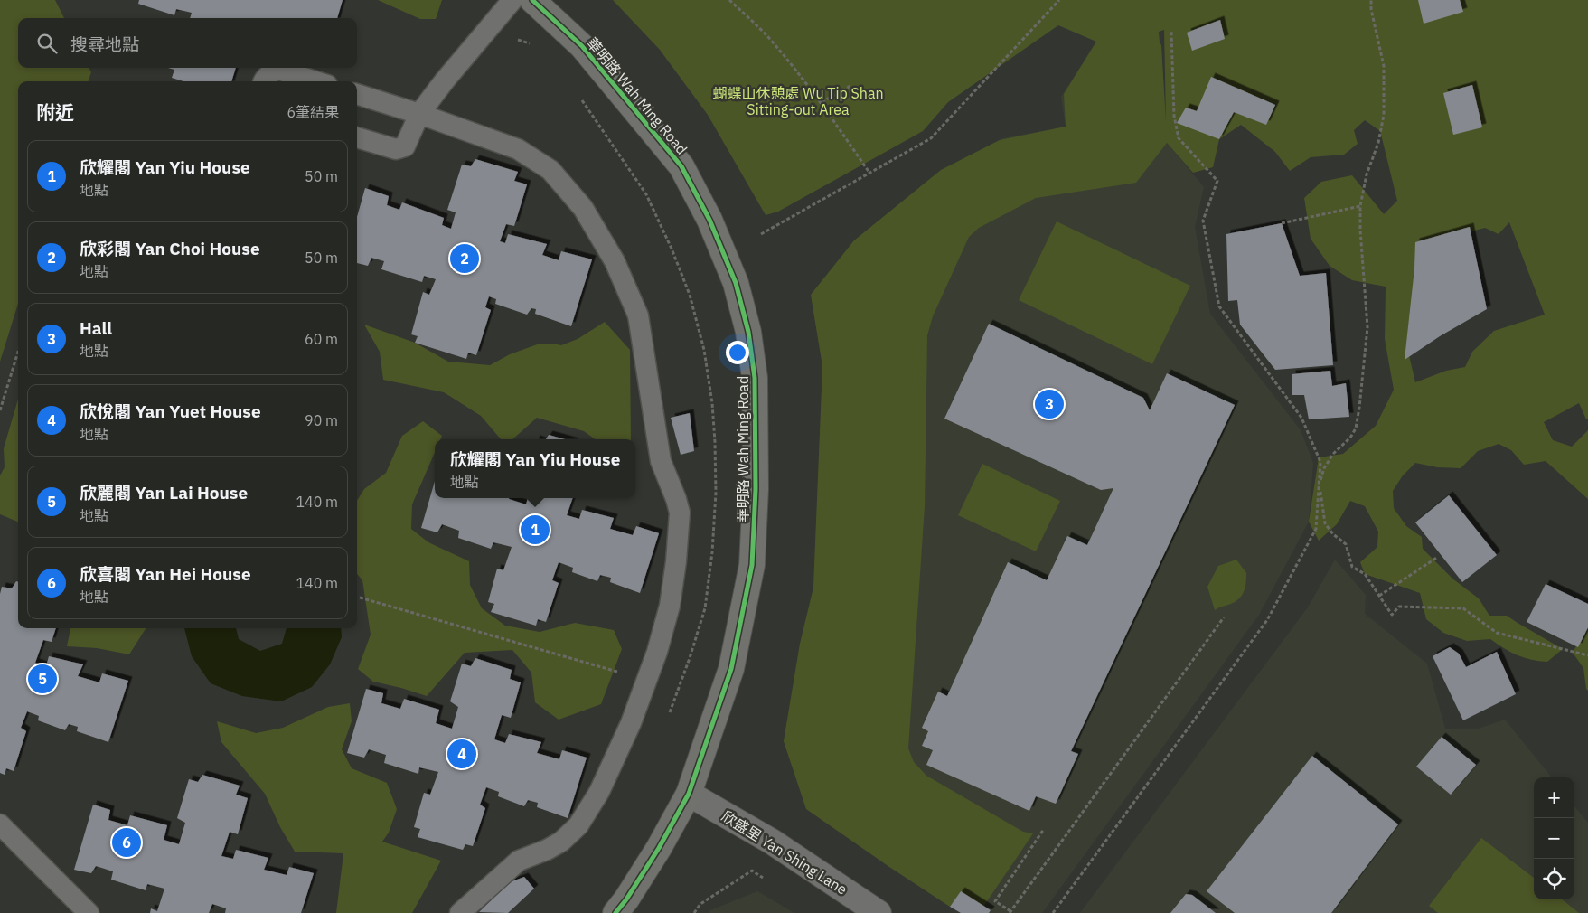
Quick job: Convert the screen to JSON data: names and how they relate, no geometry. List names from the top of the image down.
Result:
{
  "streets": {
    "street": ["華明路 Wah Ming Road", "欣盛里 Yan Shing Lane"]
  },
  "crossings": [
    ["華明路 Wah Ming Road", "欣盛里 Yan Shing Lane"]
  ],
  "parks": ["蝴蝶山休憩處 Wu Tip Shan Sitting-out Area"],
  "page": {
    "search": "搜尋地點",
    "heading": ["附近", "6筆結果"],
    "list": [
      {
        "mark": "1",
        "name": "欣耀閣 Yan Yiu House",
        "note": "地點",
        "value": "50 m"
      },
      {
        "mark": "2",
        "name": "欣彩閣 Yan Choi House",
        "note": "地點",
        "value": "50 m"
      },
      {
        "mark": "3",
        "name": "Hall",
        "note": "地點",
        "value": "60 m"
      },
      {
        "mark": "4",
        "name": "欣悅閣 Yan Yuet House",
        "note": "地點",
        "value": "90 m"
      },
      {
        "mark": "5",
        "name": "欣麗閣 Yan Lai House",
        "note": "地點",
        "value": "140 m"
      },
      {
        "mark": "6",
        "name": "欣喜閣 Yan Hei House",
        "note": "地點",
        "value": "140 m"
      }
    ],
    "pins": [
      "2",
      "3",
      "1",
      "5",
      "4",
      "6"
    ],
    "popup": ["欣耀閣 Yan Yiu House", "地點"],
    "map_buttons": ["+", "−"]
  }
}
